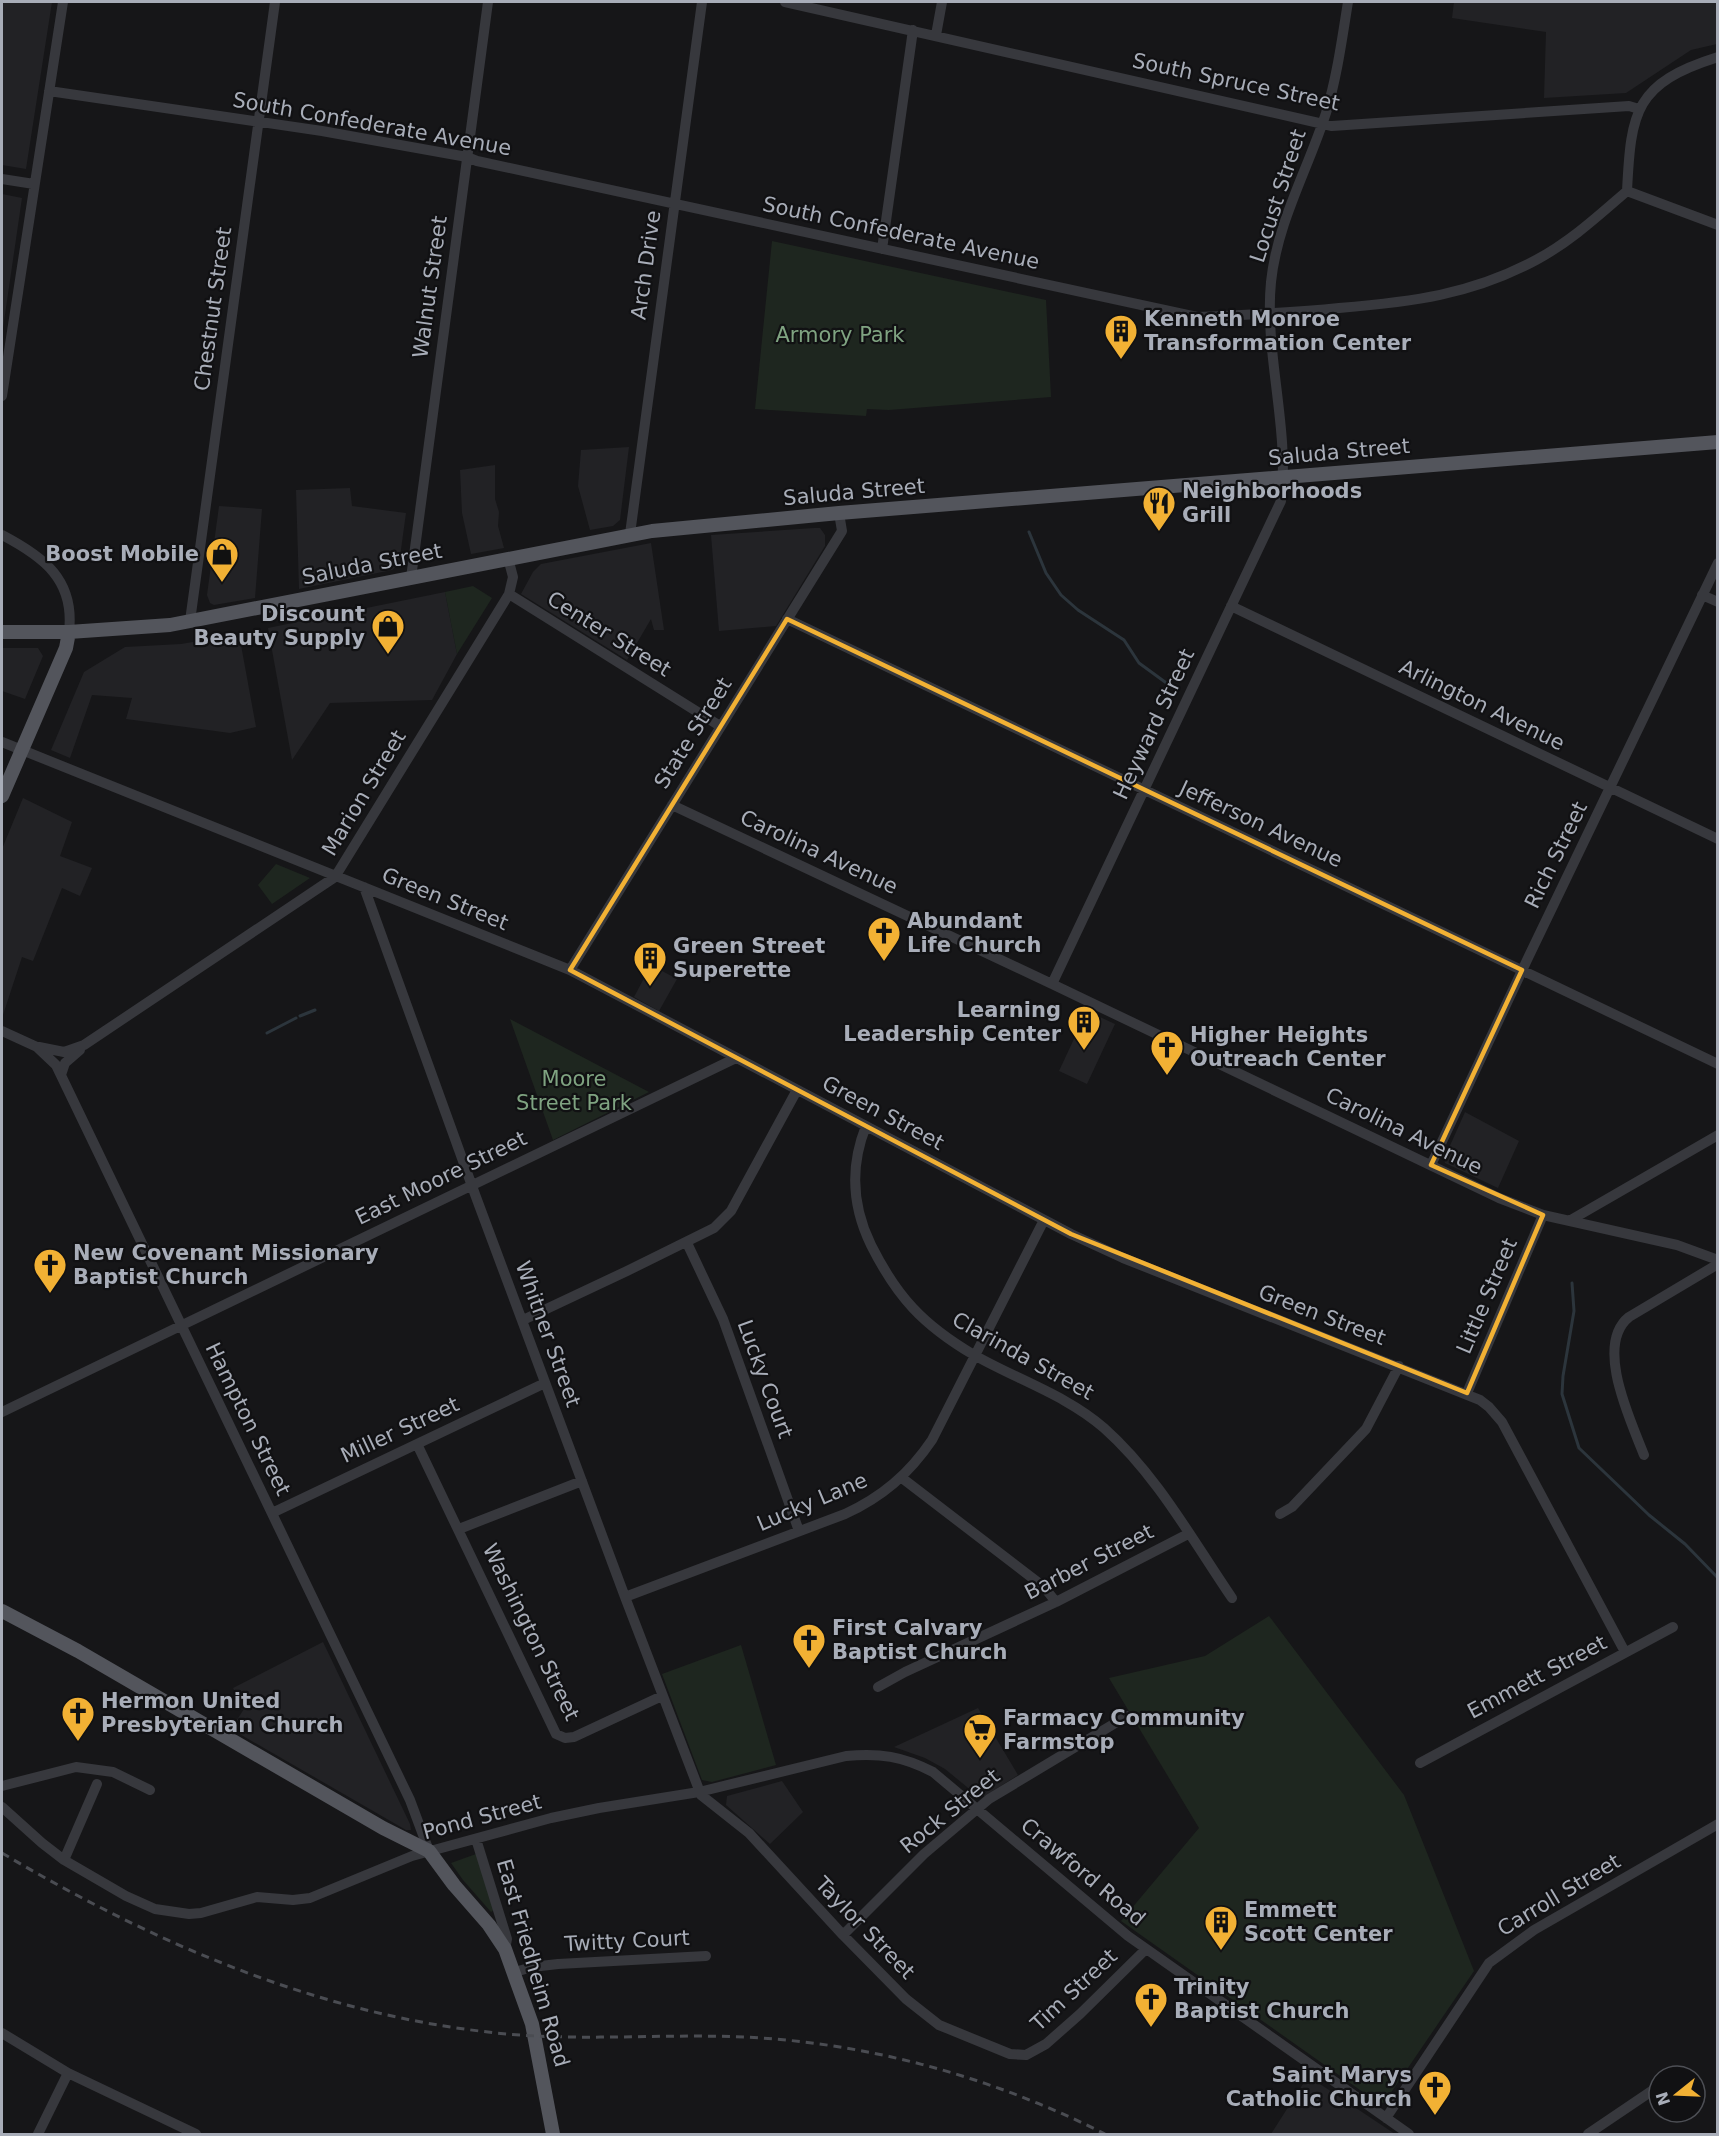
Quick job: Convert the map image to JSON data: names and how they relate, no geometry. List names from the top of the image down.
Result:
{
  "streets": {
    "main road": ["Saluda Street", "East Friedheim Road"],
    "street": [
      "South Spruce Street",
      "South Confederate Avenue",
      "Locust Street",
      "Arch Drive",
      "Walnut Street",
      "Chestnut Street",
      "Center Street",
      "Arlington Avenue",
      "Heyward Street",
      "State Street",
      "Marion Street",
      "Jefferson Avenue",
      "Carolina Avenue",
      "Rich Street",
      "Green Street",
      "East Moore Street",
      "Little Street",
      "Whitner Street",
      "Clarinda Street",
      "Lucky Court",
      "Hampton Street",
      "Miller Street",
      "Lucky Lane",
      "Barber Street",
      "Washington Street",
      "Emmett Street",
      "Rock Street",
      "Pond Street",
      "Crawford Road",
      "Carroll Street",
      "Taylor Street",
      "Twitty Court",
      "Tim Street"
    ]
  },
  "crossings": [
    ["South Spruce Street", "Locust Street"],
    ["South Confederate Avenue", "Locust Street"],
    ["South Confederate Avenue", "Arch Drive"],
    ["South Confederate Avenue", "Walnut Street"],
    ["South Confederate Avenue", "Chestnut Street"],
    ["Locust Street", "Saluda Street"],
    ["Locust Street", "Heyward Street"],
    ["Arch Drive", "Saluda Street"],
    ["Walnut Street", "Saluda Street"],
    ["Chestnut Street", "Saluda Street"],
    ["Saluda Street", "Heyward Street"],
    ["Saluda Street", "State Street"],
    ["Center Street", "State Street"],
    ["Center Street", "Marion Street"],
    ["Arlington Avenue", "Heyward Street"],
    ["Arlington Avenue", "Rich Street"],
    ["Heyward Street", "Jefferson Avenue"],
    ["Heyward Street", "Carolina Avenue"],
    ["State Street", "Jefferson Avenue"],
    ["State Street", "Carolina Avenue"],
    ["State Street", "Green Street"],
    ["Marion Street", "Green Street"],
    ["Marion Street", "Hampton Street"],
    ["Jefferson Avenue", "Rich Street"],
    ["Carolina Avenue", "Rich Street"],
    ["Carolina Avenue", "Little Street"],
    ["Green Street", "East Moore Street"],
    ["Green Street", "Little Street"],
    ["Green Street", "Whitner Street"],
    ["Green Street", "Clarinda Street"],
    ["Green Street", "Lucky Lane"],
    ["Green Street", "Emmett Street"],
    ["East Moore Street", "Whitner Street"],
    ["East Moore Street", "Hampton Street"],
    ["Whitner Street", "Miller Street"],
    ["Whitner Street", "Lucky Lane"],
    ["Whitner Street", "Washington Street"],
    ["Whitner Street", "Pond Street"],
    ["Whitner Street", "Crawford Road"],
    ["Whitner Street", "Taylor Street"],
    ["Clarinda Street", "Lucky Lane"],
    ["Clarinda Street", "Barber Street"],
    ["Lucky Court", "Lucky Lane"],
    ["Hampton Street", "Miller Street"],
    ["Hampton Street", "Pond Street"],
    ["Miller Street", "Washington Street"],
    ["Rock Street", "Crawford Road"],
    ["Rock Street", "Taylor Street"],
    ["Pond Street", "Crawford Road"],
    ["Pond Street", "Taylor Street"],
    ["Pond Street", "East Friedheim Road"],
    ["Crawford Road", "Carroll Street"],
    ["Crawford Road", "Taylor Street"],
    ["Crawford Road", "Tim Street"],
    ["Taylor Street", "Tim Street"],
    ["Twitty Court", "East Friedheim Road"]
  ],
  "parks": ["Armory Park", "Moore Street Park"],
  "places": {
    "building": [
      "Kenneth Monroe Transformation Center",
      "Green Street Superette",
      "Learning Leadership Center",
      "Emmett Scott Center"
    ],
    "restaurant": ["Neighborhoods Grill"],
    "shop": ["Boost Mobile", "Discount Beauty Supply"],
    "church": [
      "Abundant Life Church",
      "Higher Heights Outreach Center",
      "New Covenant Missionary Baptist Church",
      "First Calvary Baptist Church",
      "Hermon United Presbyterian Church",
      "Trinity Baptist Church",
      "Saint Marys Catholic Church"
    ],
    "supermarket": ["Farmacy Community Farmstop"]
  },
  "north": "left"
}
